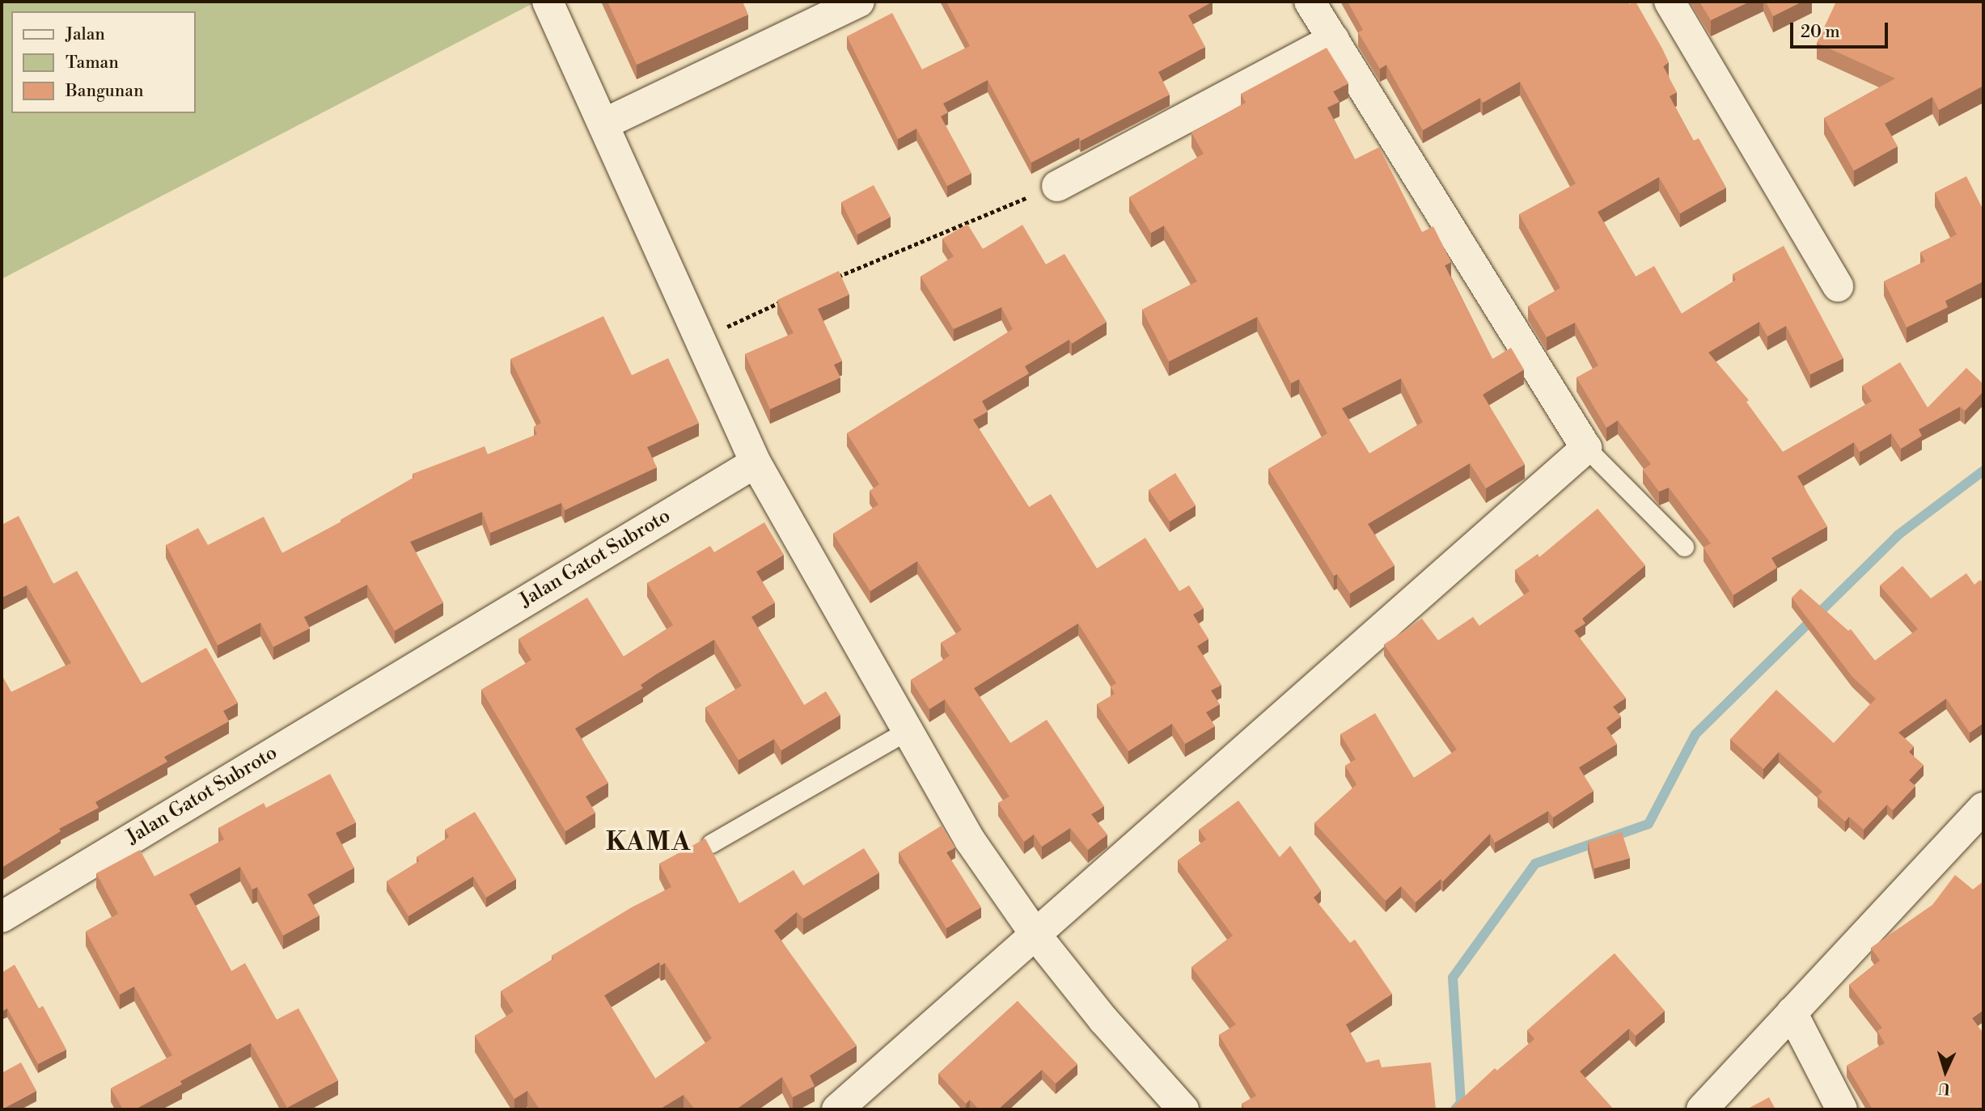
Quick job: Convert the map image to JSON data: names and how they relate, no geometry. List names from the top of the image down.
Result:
{
  "streets": {
    "street": ["Jalan Gatot Subroto"]
  },
  "districts": ["KAMA"],
  "legend": ["Jalan", "Taman", "Bangunan"],
  "scale_bar": "20 m",
  "north": "bottom"
}
